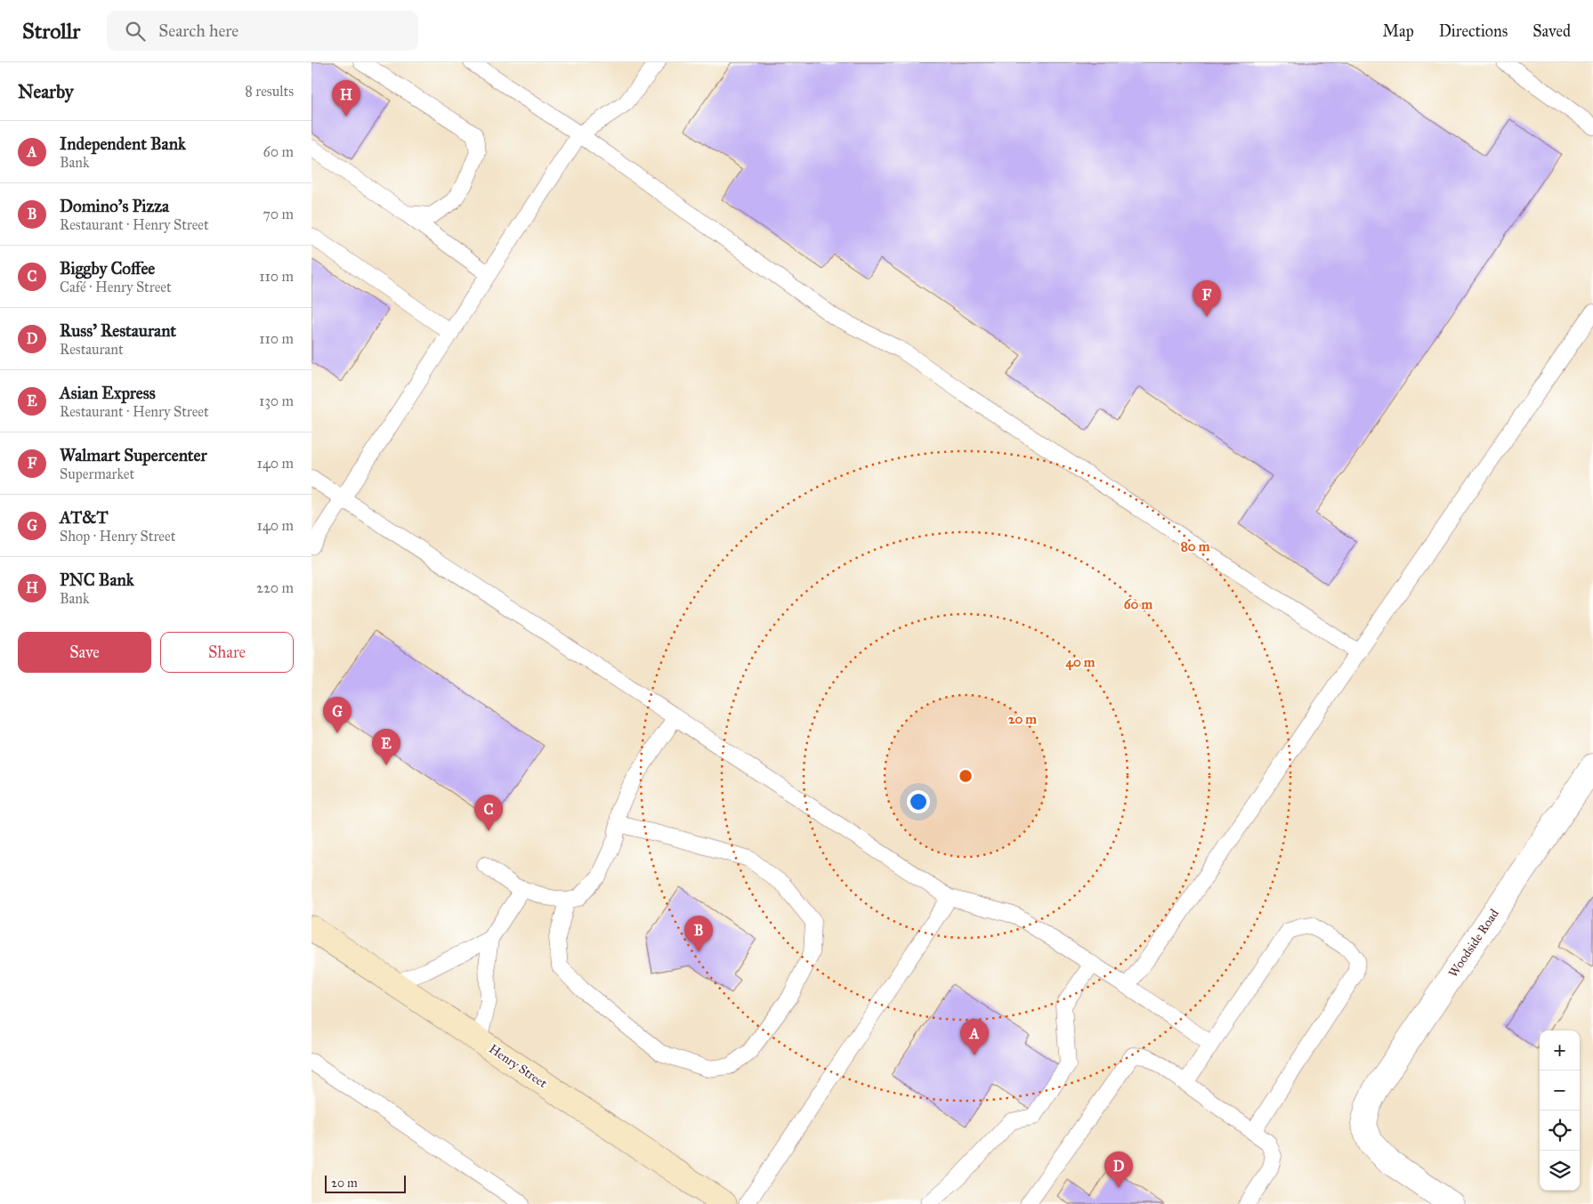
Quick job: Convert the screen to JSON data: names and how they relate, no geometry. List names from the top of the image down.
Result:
{
  "streets": {
    "main road": ["Henry Street"],
    "street": ["Woodside Road"]
  },
  "scale_bar": "20 m",
  "page": {
    "header": "Strollr",
    "search": "Search here",
    "nav": ["Map", "Directions", "Saved"],
    "heading": ["Nearby", "8 results"],
    "pins": [
      "H",
      "F",
      "G",
      "E",
      "C",
      "B",
      "A",
      "D"
    ],
    "list": [
      {
        "mark": "A",
        "name": "Independent Bank",
        "note": "Bank",
        "value": "60 m"
      },
      {
        "mark": "B",
        "name": "Domino's Pizza",
        "note": "Restaurant · Henry Street",
        "value": "70 m"
      },
      {
        "mark": "C",
        "name": "Biggby Coffee",
        "note": "Café · Henry Street",
        "value": "110 m"
      },
      {
        "mark": "D",
        "name": "Russ' Restaurant",
        "note": "Restaurant",
        "value": "110 m"
      },
      {
        "mark": "E",
        "name": "Asian Express",
        "note": "Restaurant · Henry Street",
        "value": "130 m"
      },
      {
        "mark": "F",
        "name": "Walmart Supercenter",
        "note": "Supermarket",
        "value": "140 m"
      },
      {
        "mark": "G",
        "name": "AT&T",
        "note": "Shop · Henry Street",
        "value": "140 m"
      },
      {
        "mark": "H",
        "name": "PNC Bank",
        "note": "Bank",
        "value": "220 m"
      }
    ],
    "buttons": ["Save", "Share"],
    "map_buttons": ["+", "−"],
    "scale": "20 m"
  },
  "rings": [
    "80 m",
    "60 m",
    "40 m",
    "20 m"
  ]
}
